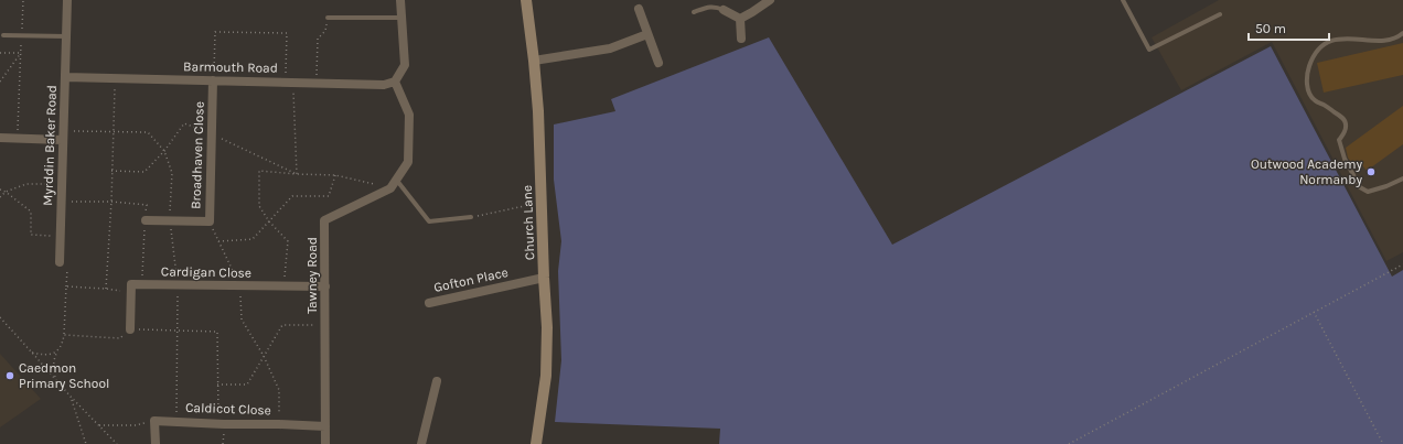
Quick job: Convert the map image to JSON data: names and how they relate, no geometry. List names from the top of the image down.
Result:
{
  "streets": {
    "street": [
      "Barmouth Road",
      "Myrddin Baker Road",
      "Broadhaven Close",
      "Church Lane",
      "Cardigan Close",
      "Tawney Road",
      "Gofton Place",
      "Caldicot Close"
    ]
  },
  "crossings": [
    ["Barmouth Road", "Myrddin Baker Road"],
    ["Barmouth Road", "Broadhaven Close"],
    ["Barmouth Road", "Tawney Road"],
    ["Church Lane", "Gofton Place"],
    ["Cardigan Close", "Tawney Road"],
    ["Tawney Road", "Caldicot Close"]
  ],
  "places": ["Outwood Academy Normanby", "Caedmon Primary School"],
  "scale_bar": "50 m"
}
